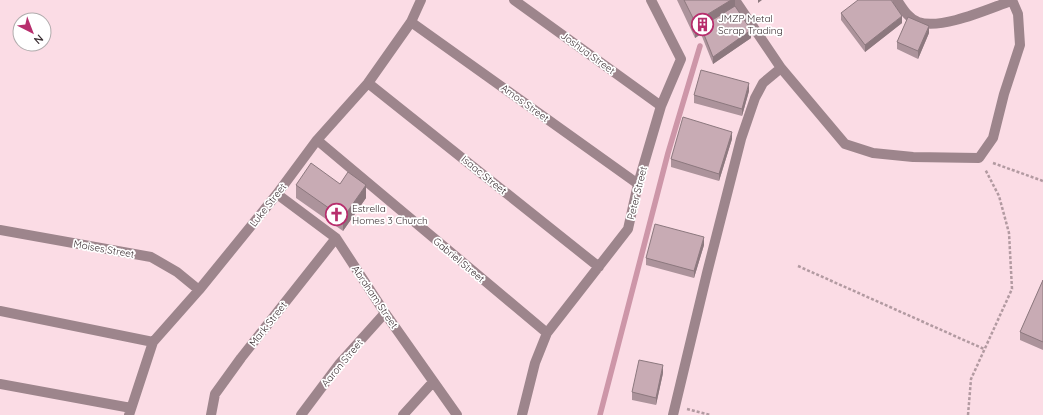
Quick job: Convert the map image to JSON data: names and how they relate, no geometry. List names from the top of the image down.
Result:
{
  "streets": {
    "street": [
      "Joshua Street",
      "Amos Street",
      "Isaac Street",
      "Peter Street",
      "Luke Street",
      "Moises Street",
      "Gabriel Street",
      "Abraham Street",
      "Mark Street",
      "Aaron Street"
    ]
  },
  "crossings": [
    ["Joshua Street", "Peter Street"],
    ["Amos Street", "Peter Street"],
    ["Amos Street", "Luke Street"],
    ["Isaac Street", "Peter Street"],
    ["Isaac Street", "Luke Street"],
    ["Peter Street", "Gabriel Street"],
    ["Luke Street", "Moises Street"],
    ["Luke Street", "Gabriel Street"],
    ["Luke Street", "Abraham Street"],
    ["Abraham Street", "Mark Street"],
    ["Abraham Street", "Aaron Street"]
  ],
  "places": {
    "building": ["JMZP Metal Scrap Trading"],
    "church": ["Estrella Homes 3 Church"]
  },
  "north": "bottom right"
}
